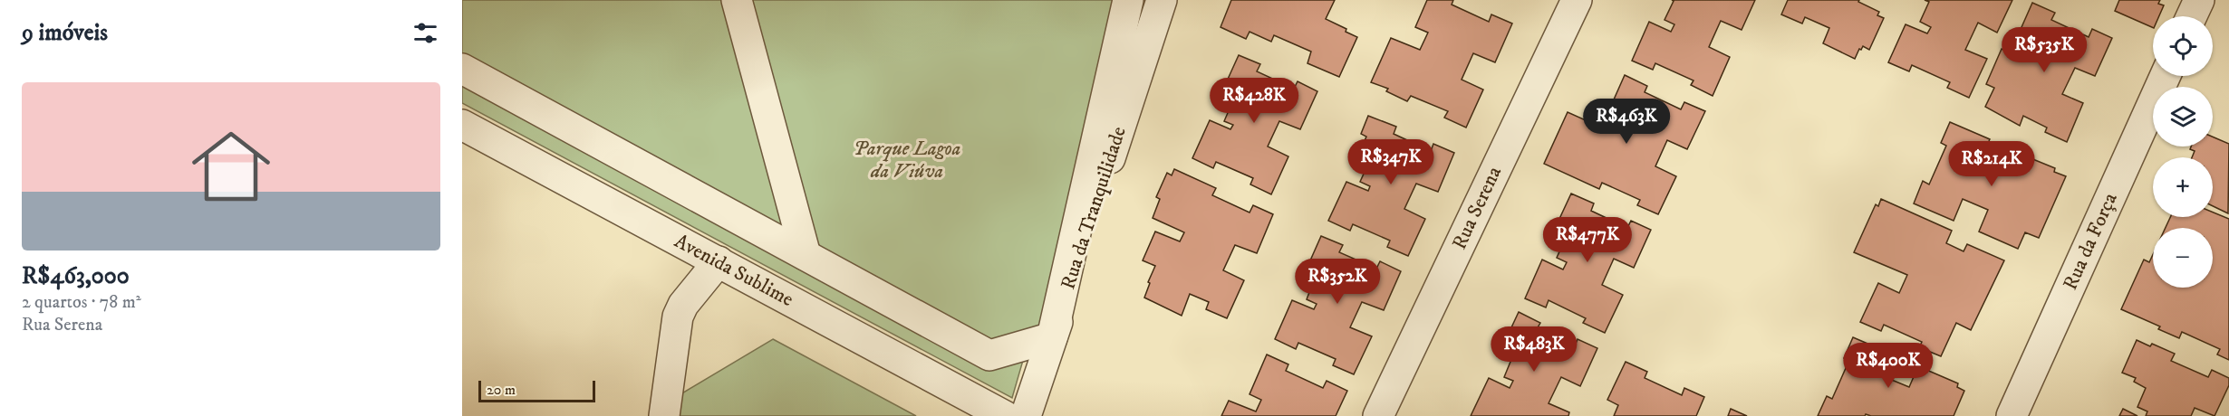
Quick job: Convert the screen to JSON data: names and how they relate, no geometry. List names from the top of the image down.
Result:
{
  "streets": {
    "street": [
      "Rua da Tranquilidade",
      "Rua Serena",
      "Rua da Força",
      "Avenida Sublime"
    ]
  },
  "parks": ["Parque Lagoa da Viúva"],
  "scale_bar": "20 m",
  "page": {
    "heading": "9 imóveis",
    "map_buttons": ["+", "−"],
    "price": [
      "R$535K",
      "R$428K",
      "R$463K",
      "R$347K",
      "R$214K",
      "R$477K",
      "R$352K",
      "R$483K",
      "R$400K"
    ],
    "list": [
      {
        "name": "R$463,000",
        "note": "2 quartos · 78 m² · Rua Serena"
      }
    ],
    "scale": "20 m"
  }
}
